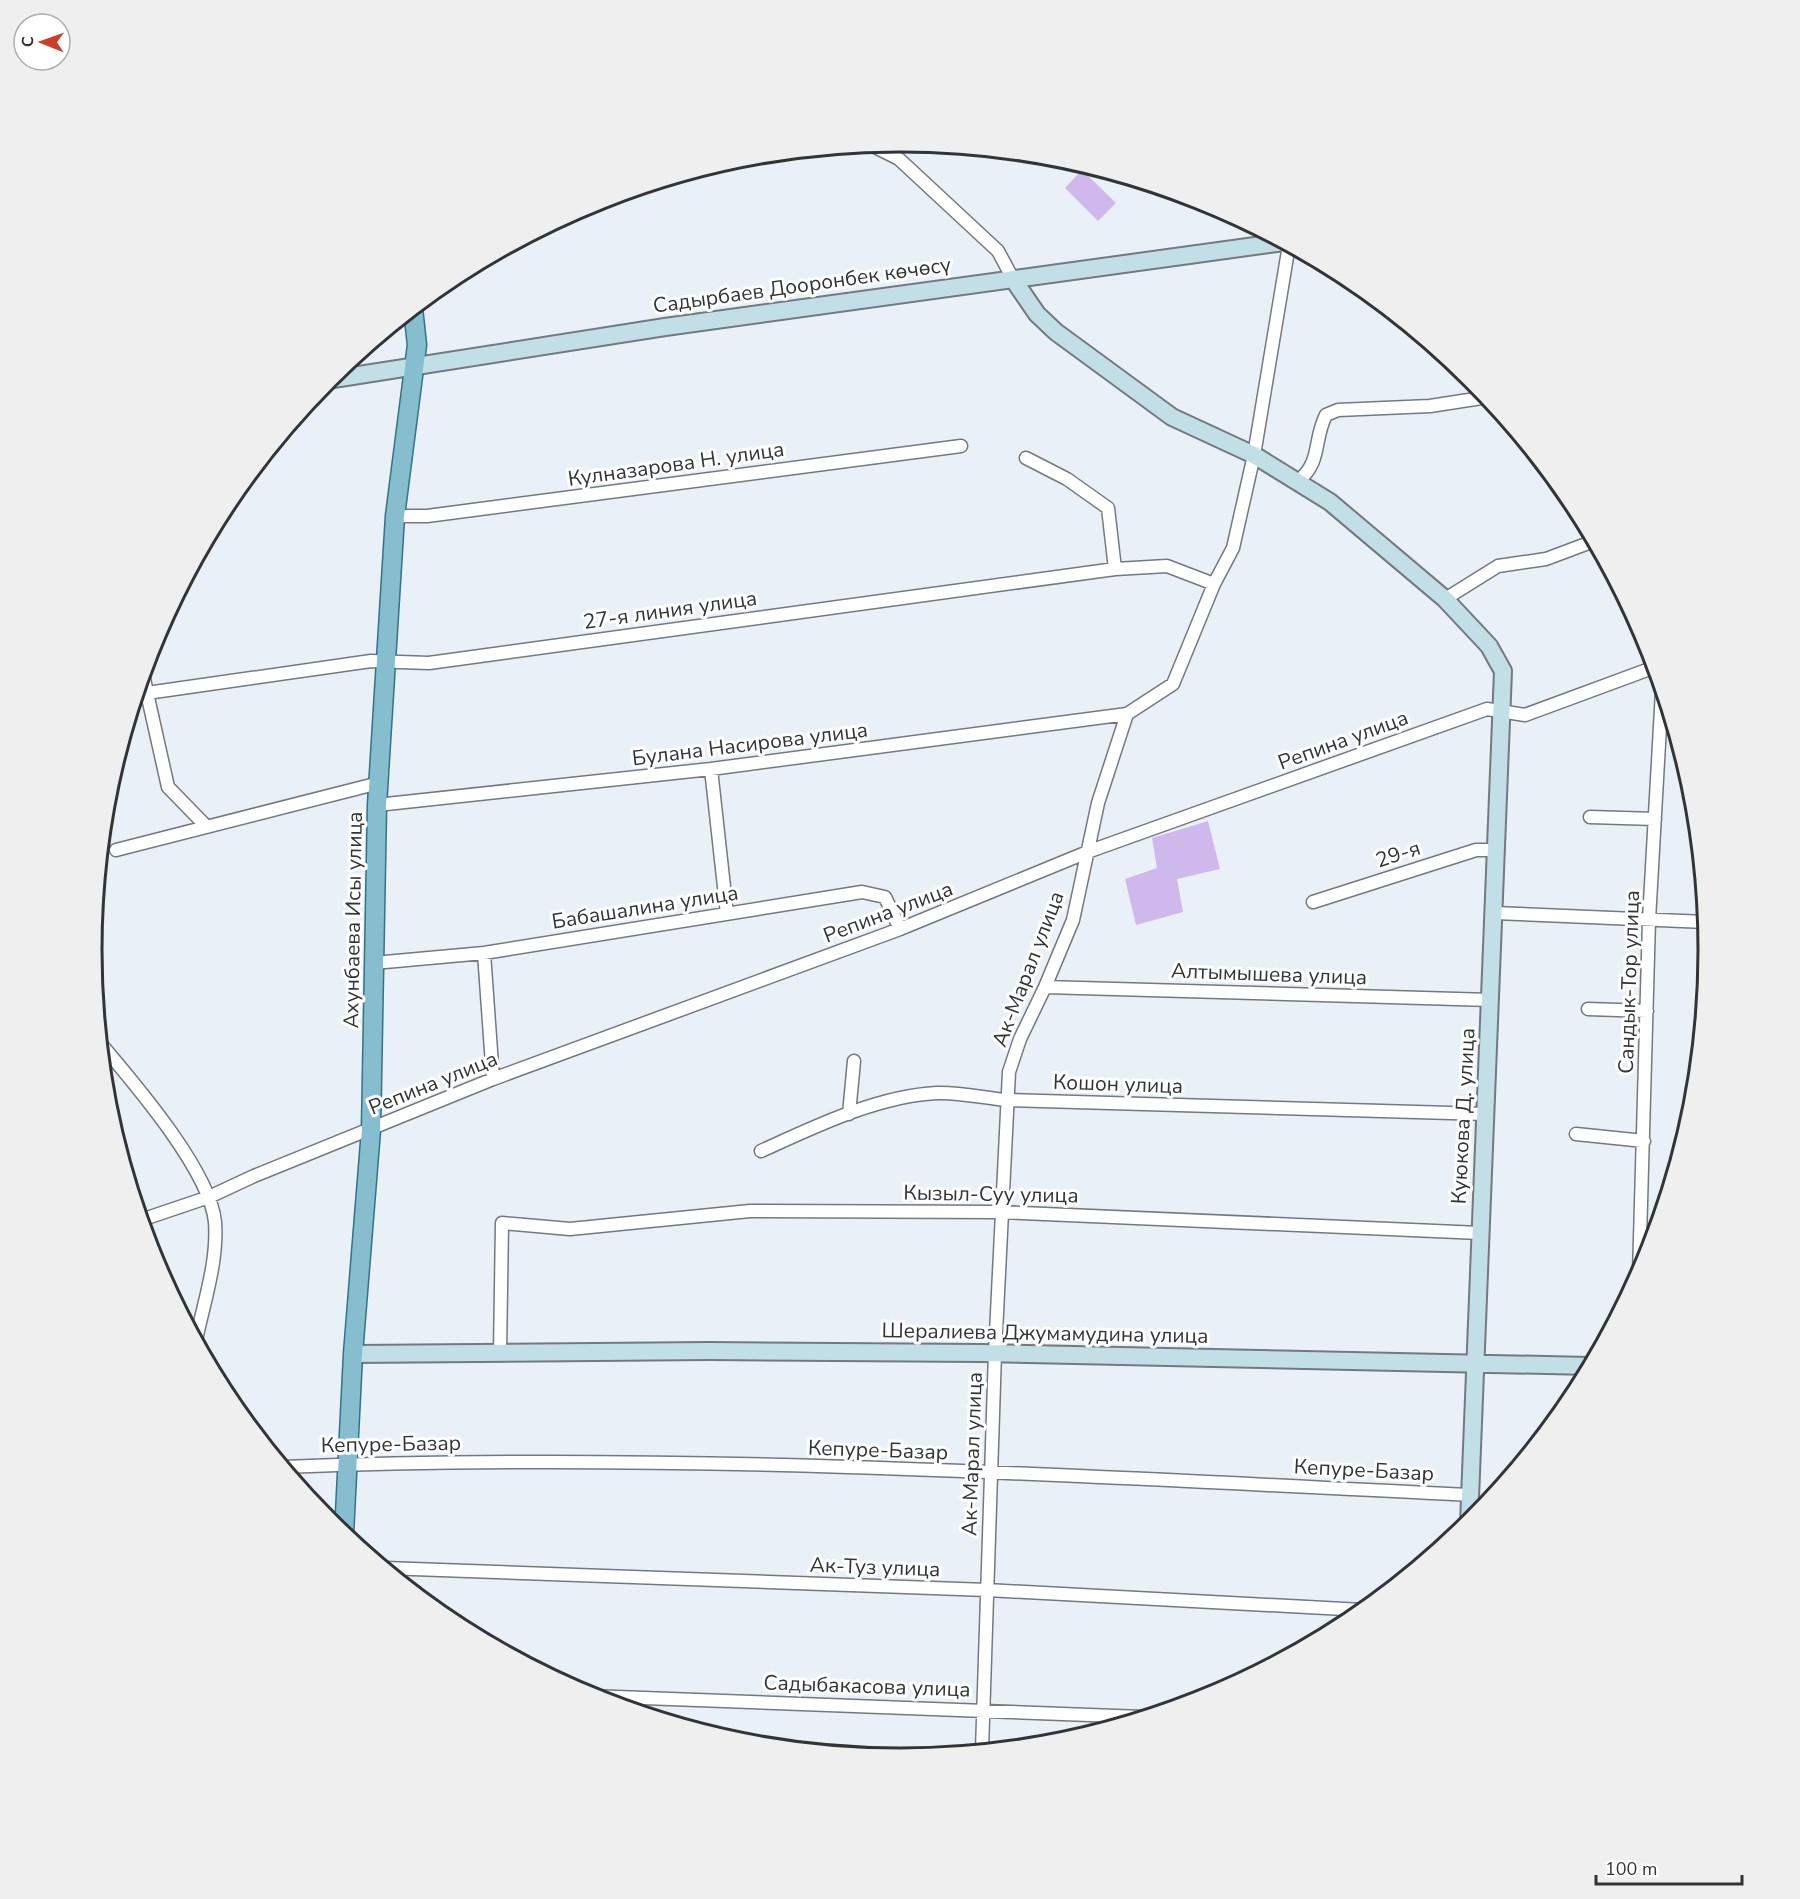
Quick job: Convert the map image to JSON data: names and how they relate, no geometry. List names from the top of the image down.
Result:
{
  "streets": {
    "main road": ["Ахунбаева Исы улица"],
    "street": [
      "Садырбаев Дооронбек көчөсү",
      "Кулназарова Н. улица",
      "27-я линия улица",
      "Репина улица",
      "Булана Насирова улица",
      "29-я",
      "Бабашалина улица",
      "Ак-Марал улица",
      "Алтымышева улица",
      "Сандык-Тор улица",
      "Кошон улица",
      "Куюкова Д. улица",
      "Кызыл-Суу улица",
      "Шералиева Джумамудина улица",
      "Кепуре-Базар",
      "Ак-Туз улица",
      "Садыбакасова улица"
    ]
  },
  "crossings": [
    ["Садырбаев Дооронбек көчөсү", "Ахунбаева Исы улица"],
    ["Садырбаев Дооронбек көчөсү", "Куюкова Д. улица"],
    ["Кулназарова Н. улица", "Ахунбаева Исы улица"],
    ["27-я линия улица", "Ахунбаева Исы улица"],
    ["Репина улица", "Бабашалина улица"],
    ["Репина улица", "Ахунбаева Исы улица"],
    ["Репина улица", "Ак-Марал улица"],
    ["Репина улица", "Куюкова Д. улица"],
    ["Булана Насирова улица", "Ахунбаева Исы улица"],
    ["Булана Насирова улица", "Ак-Марал улица"],
    ["29-я", "Куюкова Д. улица"],
    ["Бабашалина улица", "Ахунбаева Исы улица"],
    ["Ахунбаева Исы улица", "Шералиева Джумамудина улица"],
    ["Ахунбаева Исы улица", "Кепуре-Базар"],
    ["Ак-Марал улица", "Алтымышева улица"],
    ["Ак-Марал улица", "Кошон улица"],
    ["Ак-Марал улица", "Кызыл-Суу улица"],
    ["Ак-Марал улица", "Шералиева Джумамудина улица"],
    ["Ак-Марал улица", "Кепуре-Базар"],
    ["Ак-Марал улица", "Ак-Туз улица"],
    ["Ак-Марал улица", "Садыбакасова улица"],
    ["Алтымышева улица", "Куюкова Д. улица"],
    ["Кошон улица", "Куюкова Д. улица"],
    ["Куюкова Д. улица", "Кызыл-Суу улица"],
    ["Куюкова Д. улица", "Шералиева Джумамудина улица"],
    ["Куюкова Д. улица", "Кепуре-Базар"],
    ["Кызыл-Суу улица", "Шералиева Джумамудина улица"]
  ],
  "scale_bar": "100 m",
  "north": "left"
}
